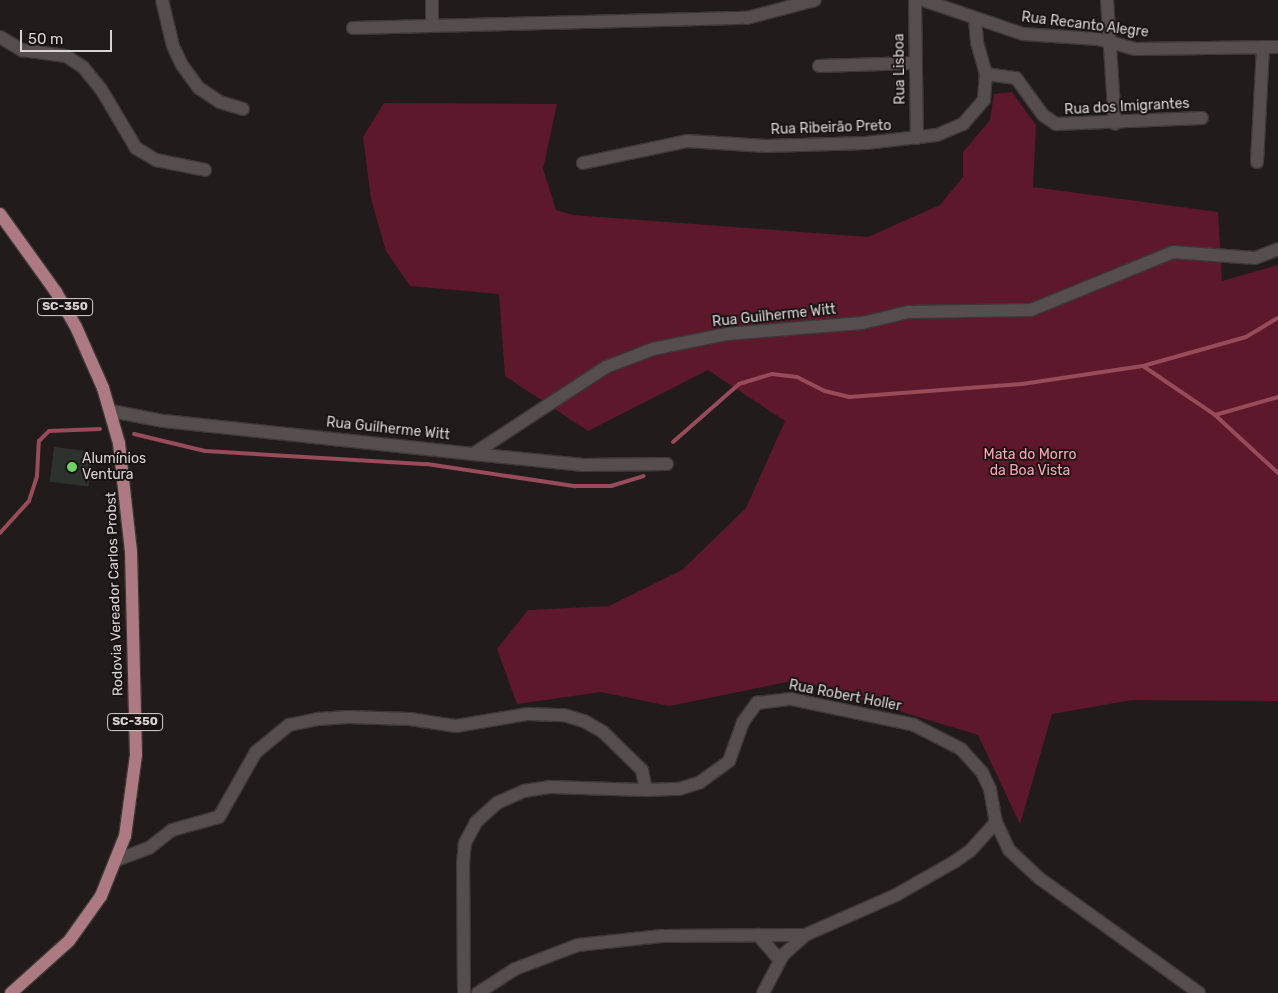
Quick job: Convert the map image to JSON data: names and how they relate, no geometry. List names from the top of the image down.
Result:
{
  "streets": {
    "main road": ["SC-350", "Rodovia Vereador Carlos Probst"],
    "street": [
      "Rua Recanto Alegre",
      "Rua Lisboa",
      "Rua dos Imigrantes",
      "Rua Ribeirão Preto",
      "Rua Guilherme Witt",
      "Rua Robert Holler"
    ]
  },
  "crossings": [
    ["Rua Recanto Alegre", "Rua Ribeirão Preto"],
    ["Rua Lisboa", "Rua Ribeirão Preto"],
    ["Rua dos Imigrantes", "Rua Ribeirão Preto"],
    ["Rua Guilherme Witt", "Rodovia Vereador Carlos Probst"]
  ],
  "parks": ["Mata do Morro da Boa Vista"],
  "places": ["Alumínios Ventura"],
  "scale_bar": "50 m"
}
